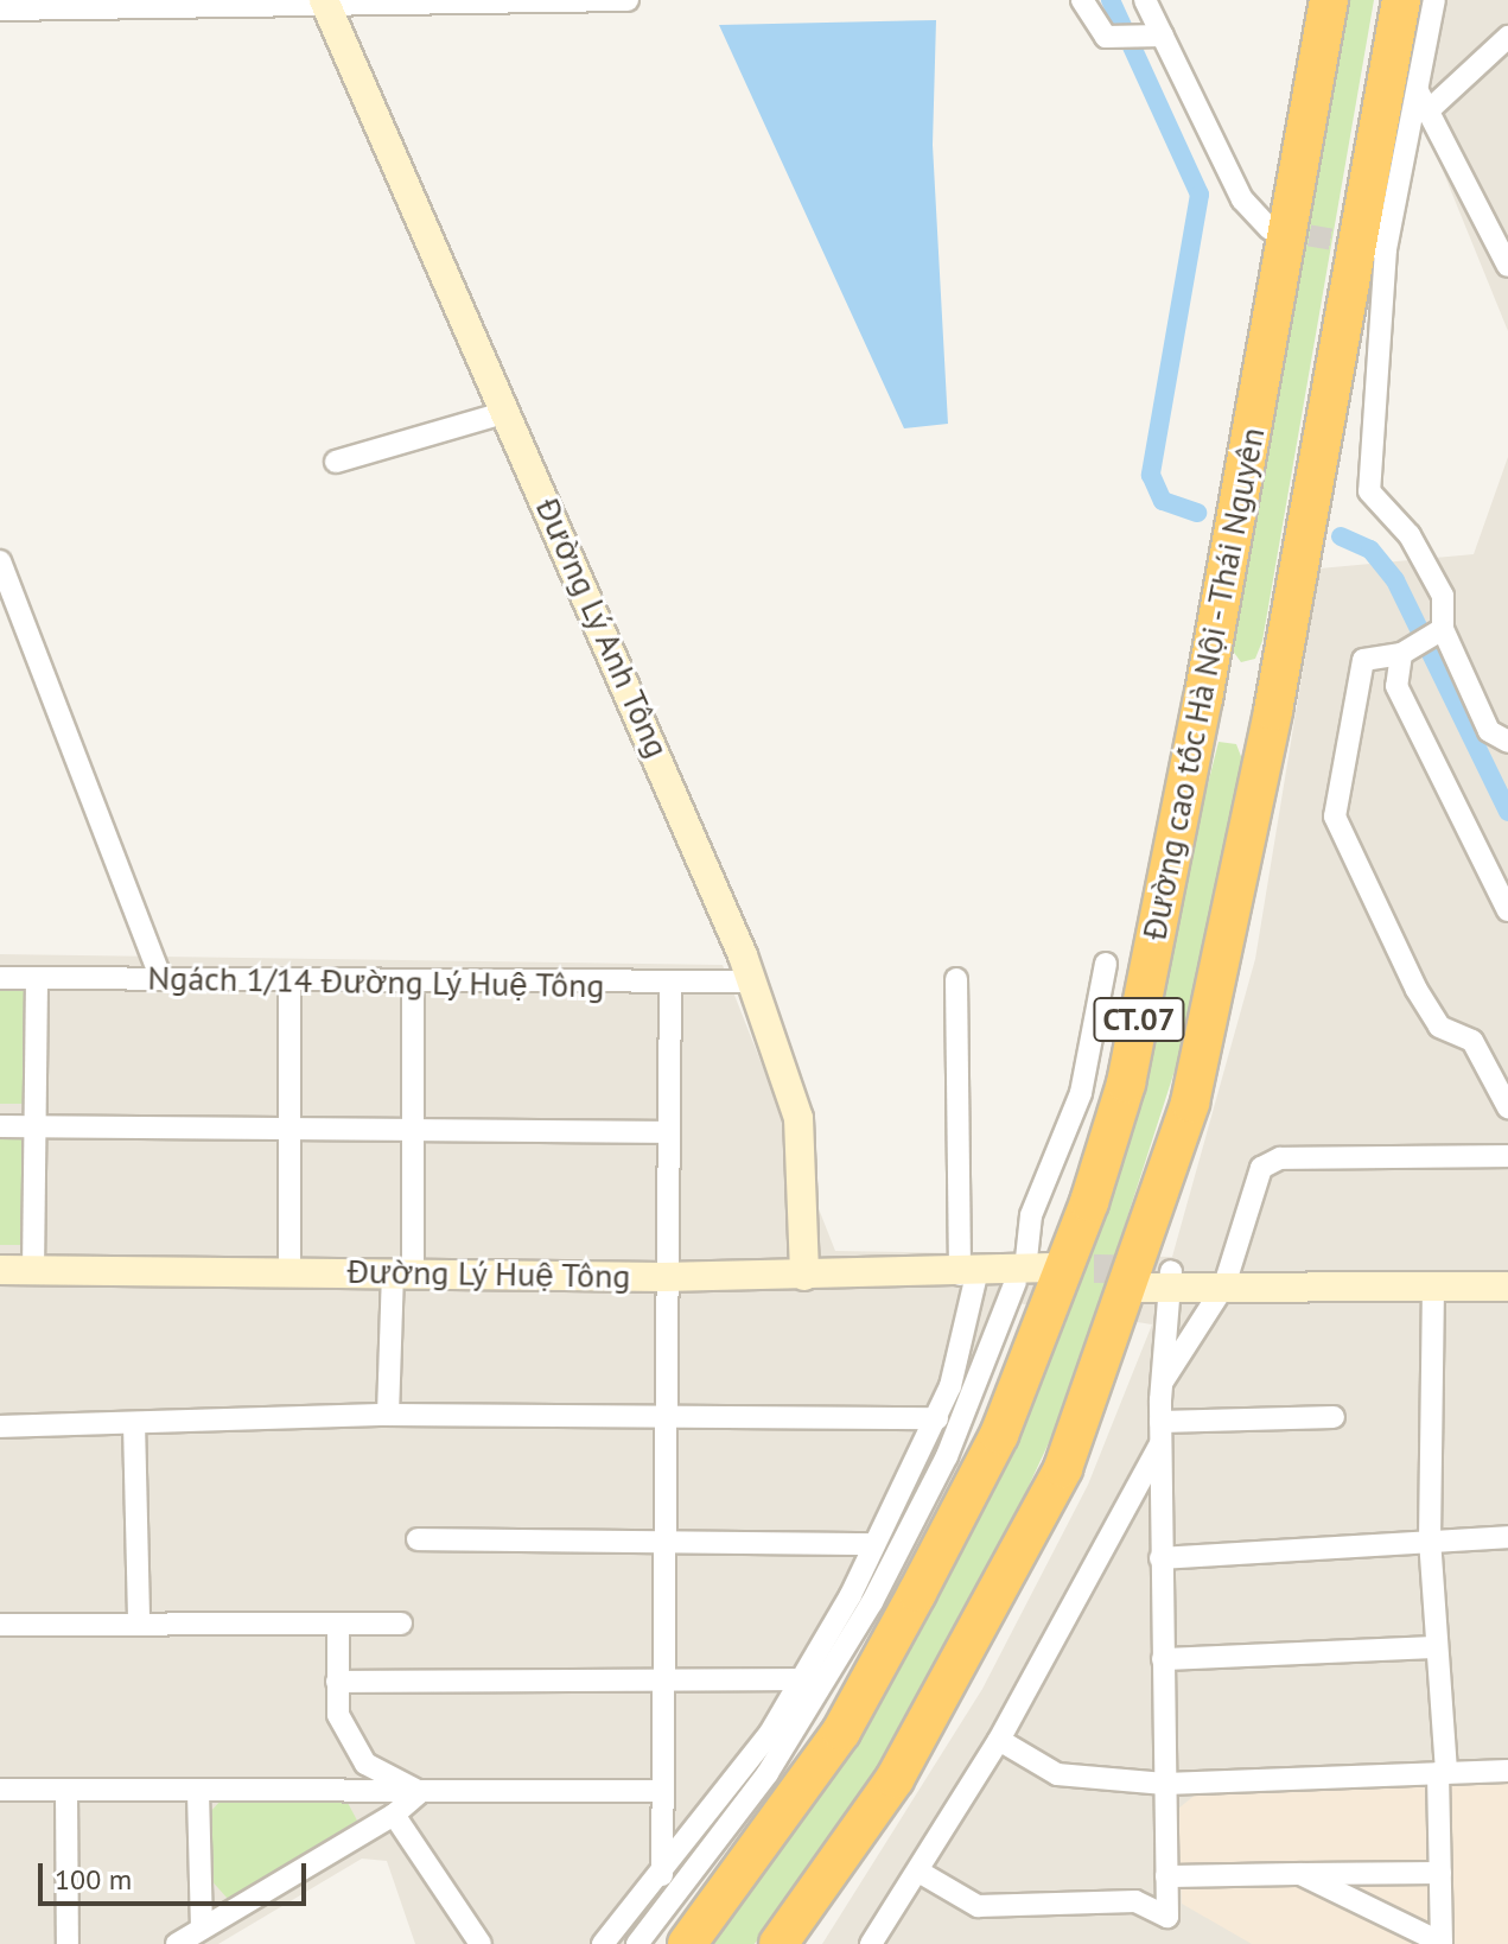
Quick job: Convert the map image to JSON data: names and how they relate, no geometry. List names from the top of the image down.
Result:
{
  "streets": {
    "highway": ["Đường cao tốc Hà Nội - Thái Nguyên", "CT.07"],
    "street": ["Đường Lý Anh Tông", "Ngách 1/14 Đường Lý Huệ Tông", "Đường Lý Huệ Tông"]
  },
  "crossings": [
    ["Đường Lý Anh Tông", "Ngách 1/14 Đường Lý Huệ Tông"],
    ["Đường Lý Anh Tông", "Đường Lý Huệ Tông"]
  ],
  "scale_bar": "100 m"
}
